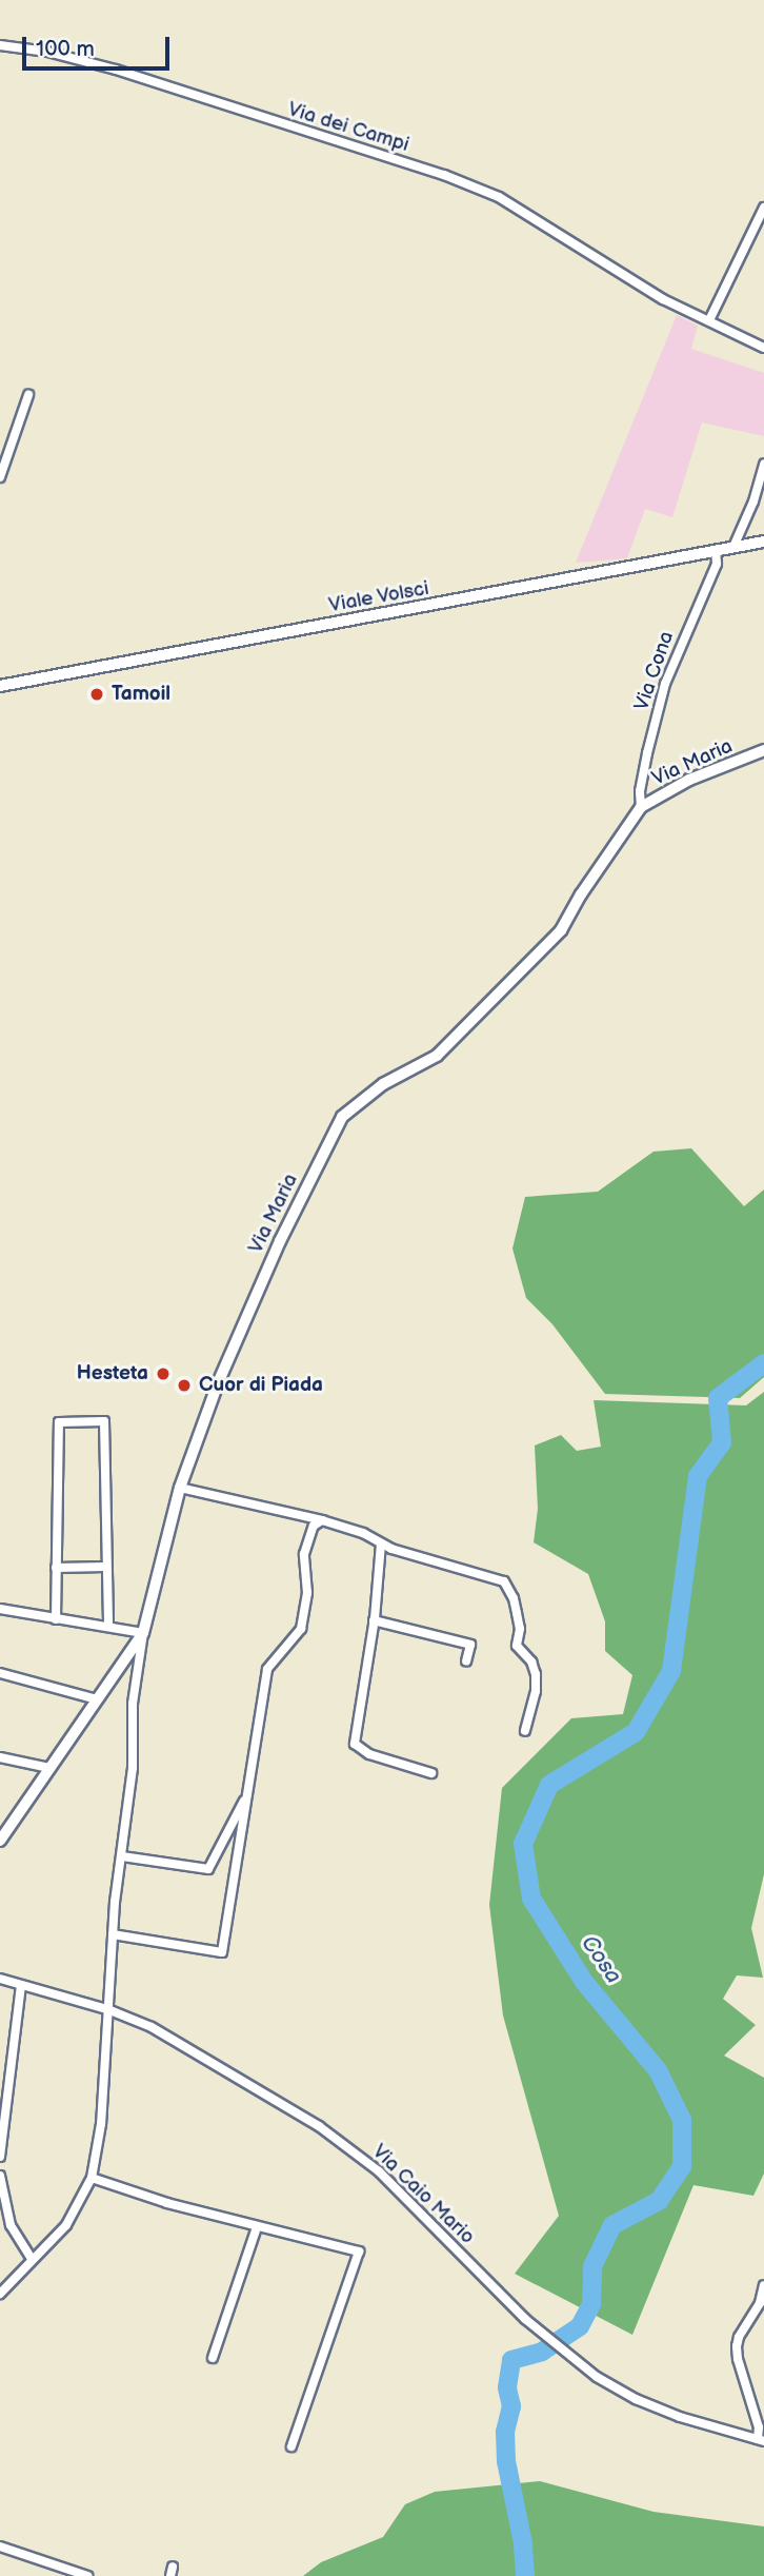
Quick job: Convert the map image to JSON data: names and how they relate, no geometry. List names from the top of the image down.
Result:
{
  "streets": {
    "street": [
      "Via dei Campi",
      "Viale Volsci",
      "Via Cona",
      "Via Maria",
      "Via Caio Mario"
    ]
  },
  "crossings": [
    ["Viale Volsci", "Via Cona"],
    ["Via Cona", "Via Maria"]
  ],
  "water": ["Cosa"],
  "places": ["Tamoil", "Hesteta", "Cuor di Piada"],
  "scale_bar": "100 m"
}
